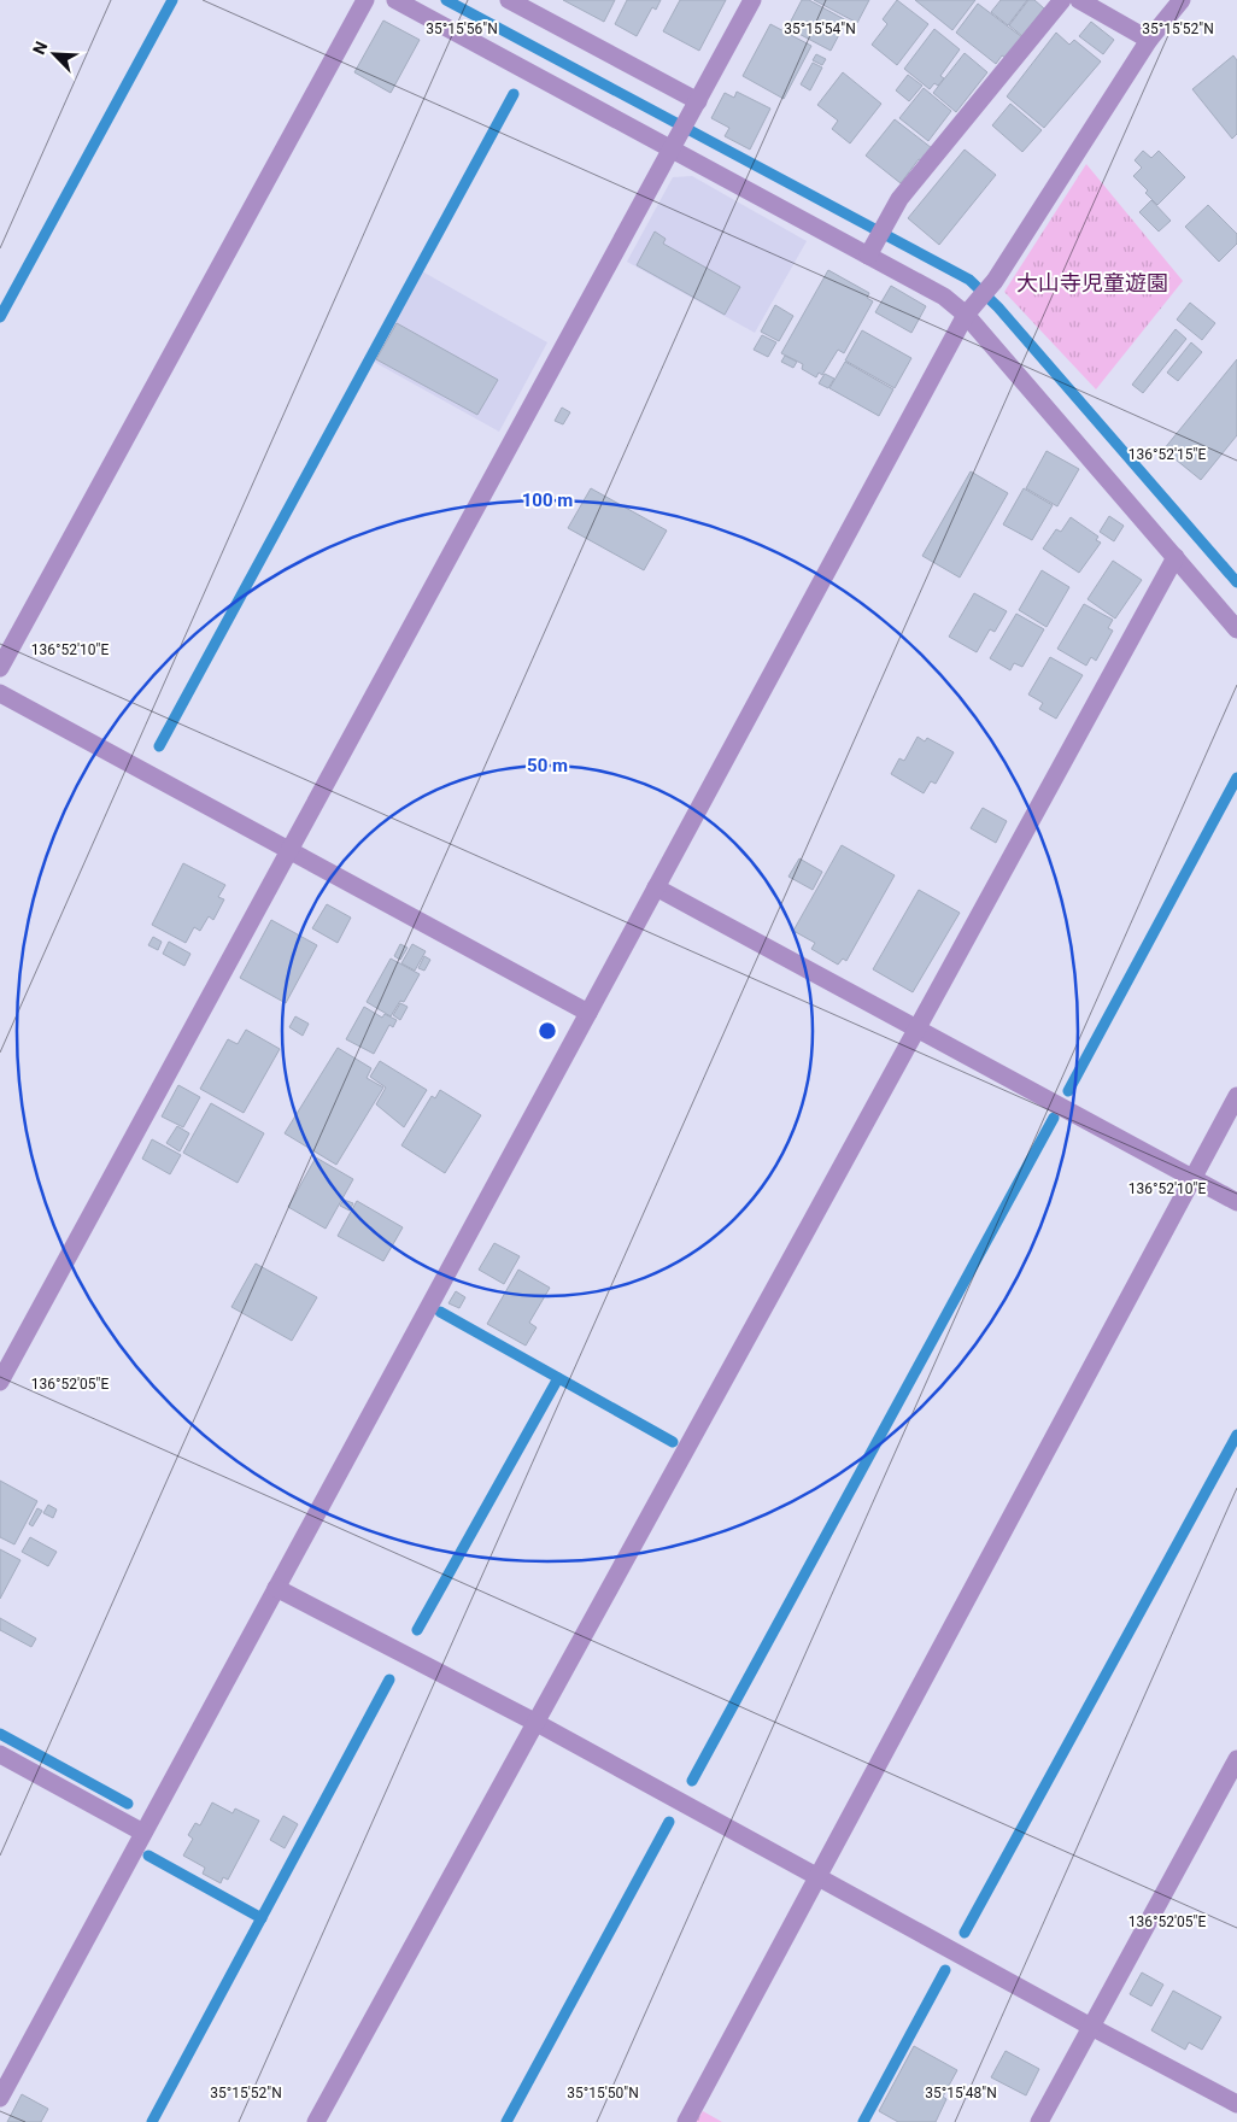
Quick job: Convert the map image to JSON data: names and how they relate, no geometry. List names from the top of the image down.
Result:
{
  "parks": ["大山寺児童遊園"],
  "north": "top left",
  "coordinates": [
    "35°15'56\"N",
    "35°15'54\"N",
    "35°15'52\"N",
    "136°52'15\"E",
    "136°52'10\"E",
    "136°52'05\"E",
    "35°15'50\"N",
    "35°15'48\"N"
  ],
  "rings": ["100 m", "50 m"]
}
